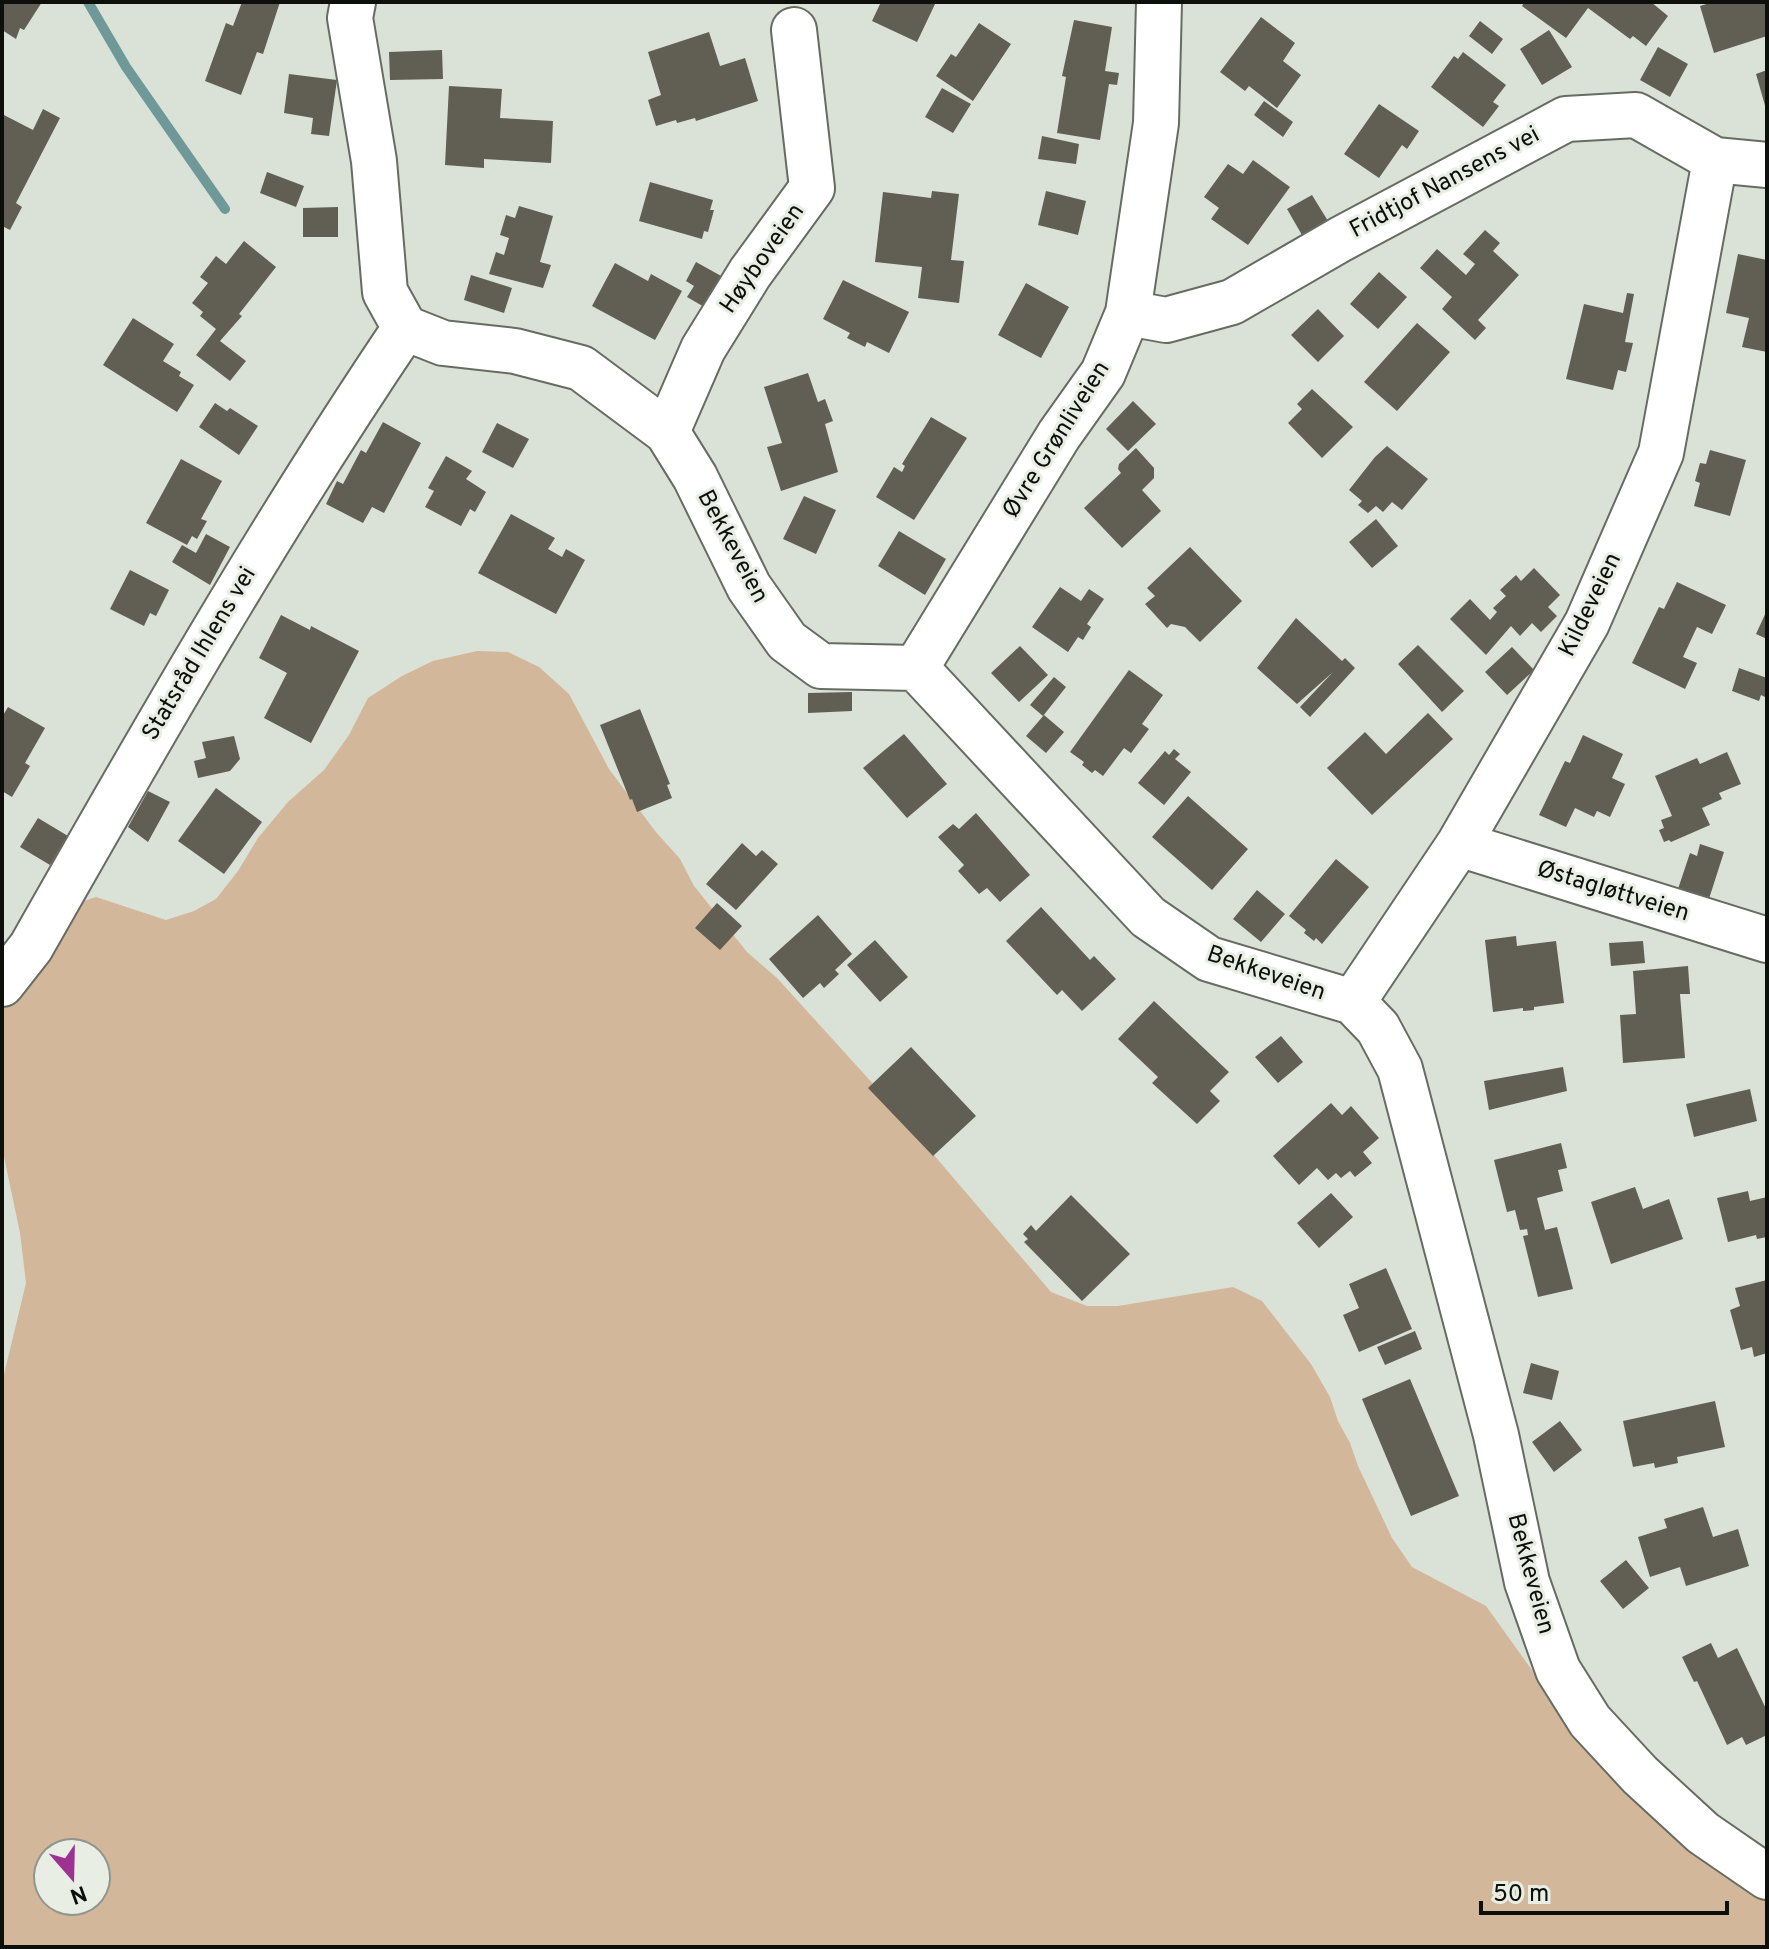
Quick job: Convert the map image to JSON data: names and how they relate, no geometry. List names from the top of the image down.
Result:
{
  "streets": {
    "street": [
      "Fridtjof Nansens vei",
      "Høyboveien",
      "Øvre Grønliveien",
      "Bekkeveien",
      "Kildeveien",
      "Statsråd Ihlens vei",
      "Østagløttveien"
    ]
  },
  "crossings": [
    ["Fridtjof Nansens vei", "Øvre Grønliveien"],
    ["Fridtjof Nansens vei", "Kildeveien"],
    ["Høyboveien", "Bekkeveien"],
    ["Øvre Grønliveien", "Bekkeveien"],
    ["Bekkeveien", "Kildeveien"],
    ["Bekkeveien", "Statsråd Ihlens vei"],
    ["Kildeveien", "Østagløttveien"]
  ],
  "scale_bar": "50 m",
  "north": "bottom"
}
